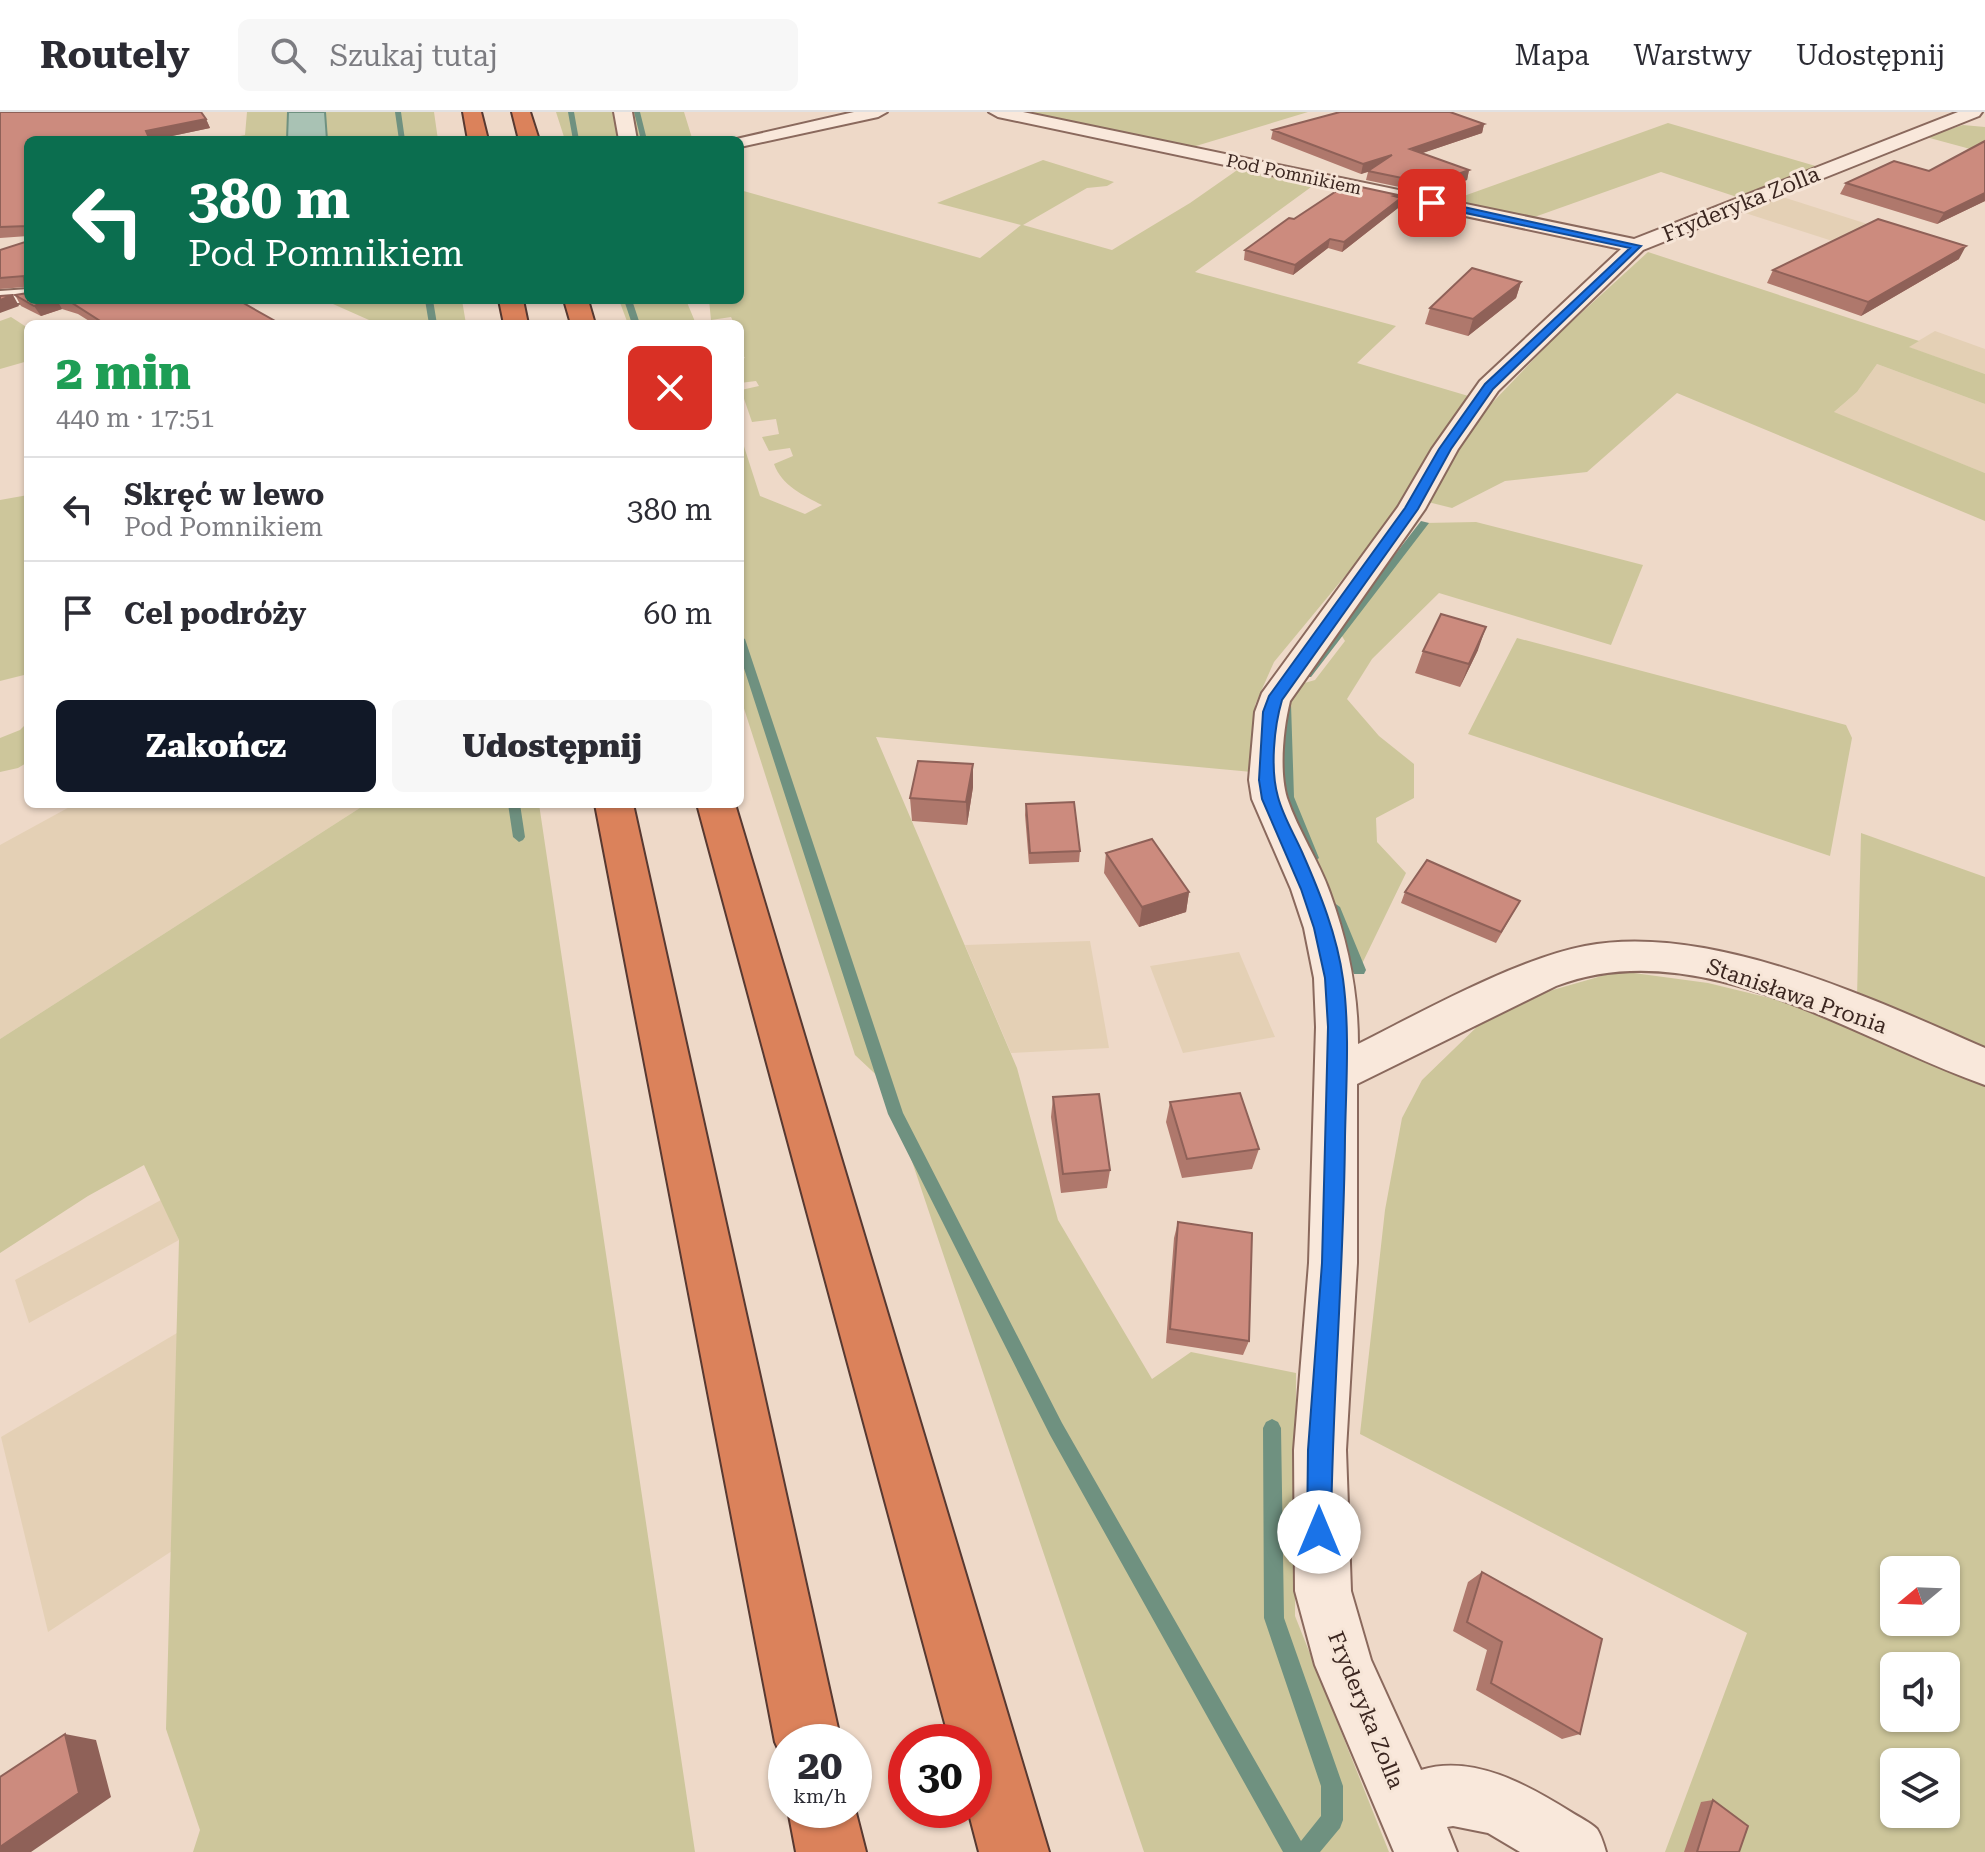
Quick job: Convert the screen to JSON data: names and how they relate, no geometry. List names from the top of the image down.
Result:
{
  "streets": {
    "street": ["Pod Pomnikiem", "Fryderyka Zolla", "Stanisława Pronia"]
  },
  "crossings": [
    ["Pod Pomnikiem", "Fryderyka Zolla"],
    ["Fryderyka Zolla", "Stanisława Pronia"]
  ],
  "north": "left",
  "page": {
    "header": "Routely",
    "search": "Szukaj tutaj",
    "nav": ["Mapa", "Warstwy", "Udostępnij"],
    "turn": ["380 m", "Pod Pomnikiem"],
    "heading": ["2 min", "440 m · 17:51"],
    "list": [
      {
        "name": "Skręć w lewo",
        "note": "Pod Pomnikiem",
        "value": "380 m"
      },
      {
        "name": "Cel podróży",
        "value": "60 m"
      }
    ],
    "buttons": ["Zakończ", "Udostępnij"],
    "speed": "20 km/h",
    "limit": "30"
  }
}
